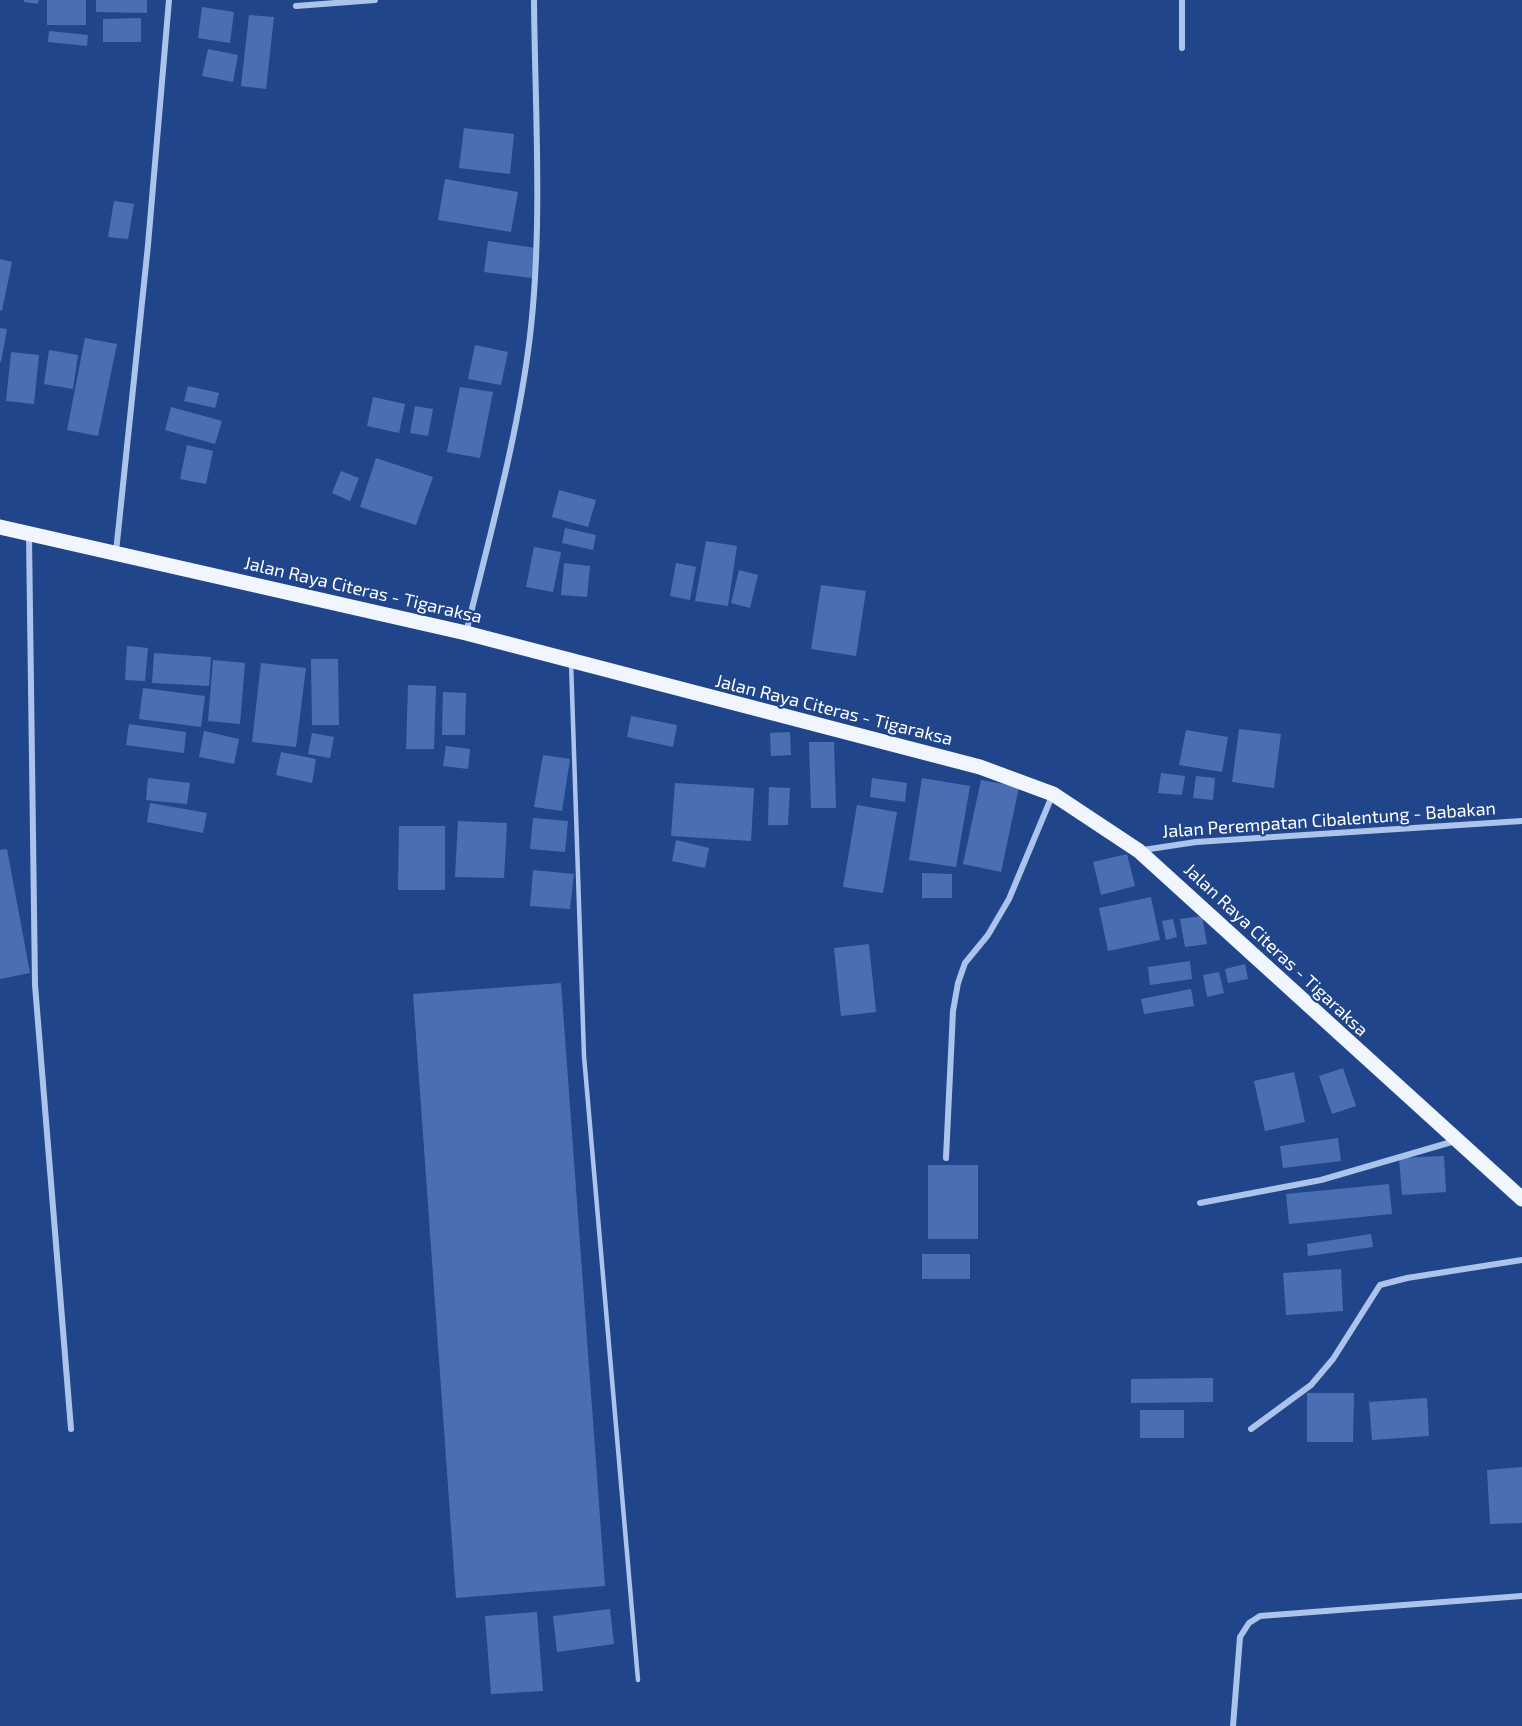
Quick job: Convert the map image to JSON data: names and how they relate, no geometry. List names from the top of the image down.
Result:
{
  "streets": {
    "main road": ["Jalan Raya Citeras - Tigaraksa"],
    "street": ["Jalan Perempatan Cibalentung - Babakan"]
  },
  "crossings": [
    ["Jalan Raya Citeras - Tigaraksa", "Jalan Perempatan Cibalentung - Babakan"]
  ]
}
